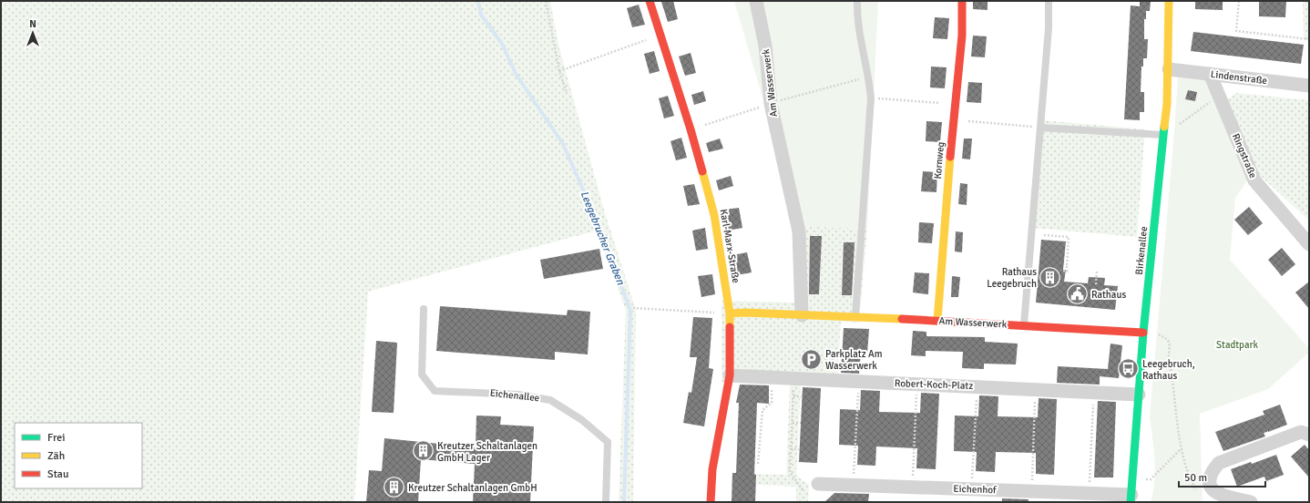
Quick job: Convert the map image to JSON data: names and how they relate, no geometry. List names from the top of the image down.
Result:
{
  "streets": {
    "street": [
      "Lindenstraße",
      "Am Wasserwerk",
      "Ringstraße",
      "Kornweg",
      "Karl-Marx-Straße",
      "Birkenallee",
      "Robert-Koch-Platz",
      "Eichenhof"
    ],
    "lane": ["Eichenallee"]
  },
  "crossings": [
    ["Lindenstraße", "Ringstraße"],
    ["Lindenstraße", "Birkenallee"],
    ["Am Wasserwerk", "Kornweg"],
    ["Am Wasserwerk", "Karl-Marx-Straße"],
    ["Am Wasserwerk", "Birkenallee"],
    ["Karl-Marx-Straße", "Robert-Koch-Platz"],
    ["Birkenallee", "Robert-Koch-Platz"],
    ["Birkenallee", "Eichenhof"]
  ],
  "water": ["Leegebrucher Graben"],
  "parks": ["Stadtpark"],
  "places": {
    "building": ["Rathaus Leegebruch", "Kreutzer Schaltanlagen GmbH Lager", "Kreutzer Schaltanlagen GmbH"],
    "public building": ["Rathaus"],
    "parking": ["Parkplatz Am Wasserwerk"],
    "bus stop": ["Leegebruch, Rathaus"]
  },
  "legend": ["Frei", "Zäh", "Stau"],
  "scale_bar": "50 m",
  "north": "top"
}
